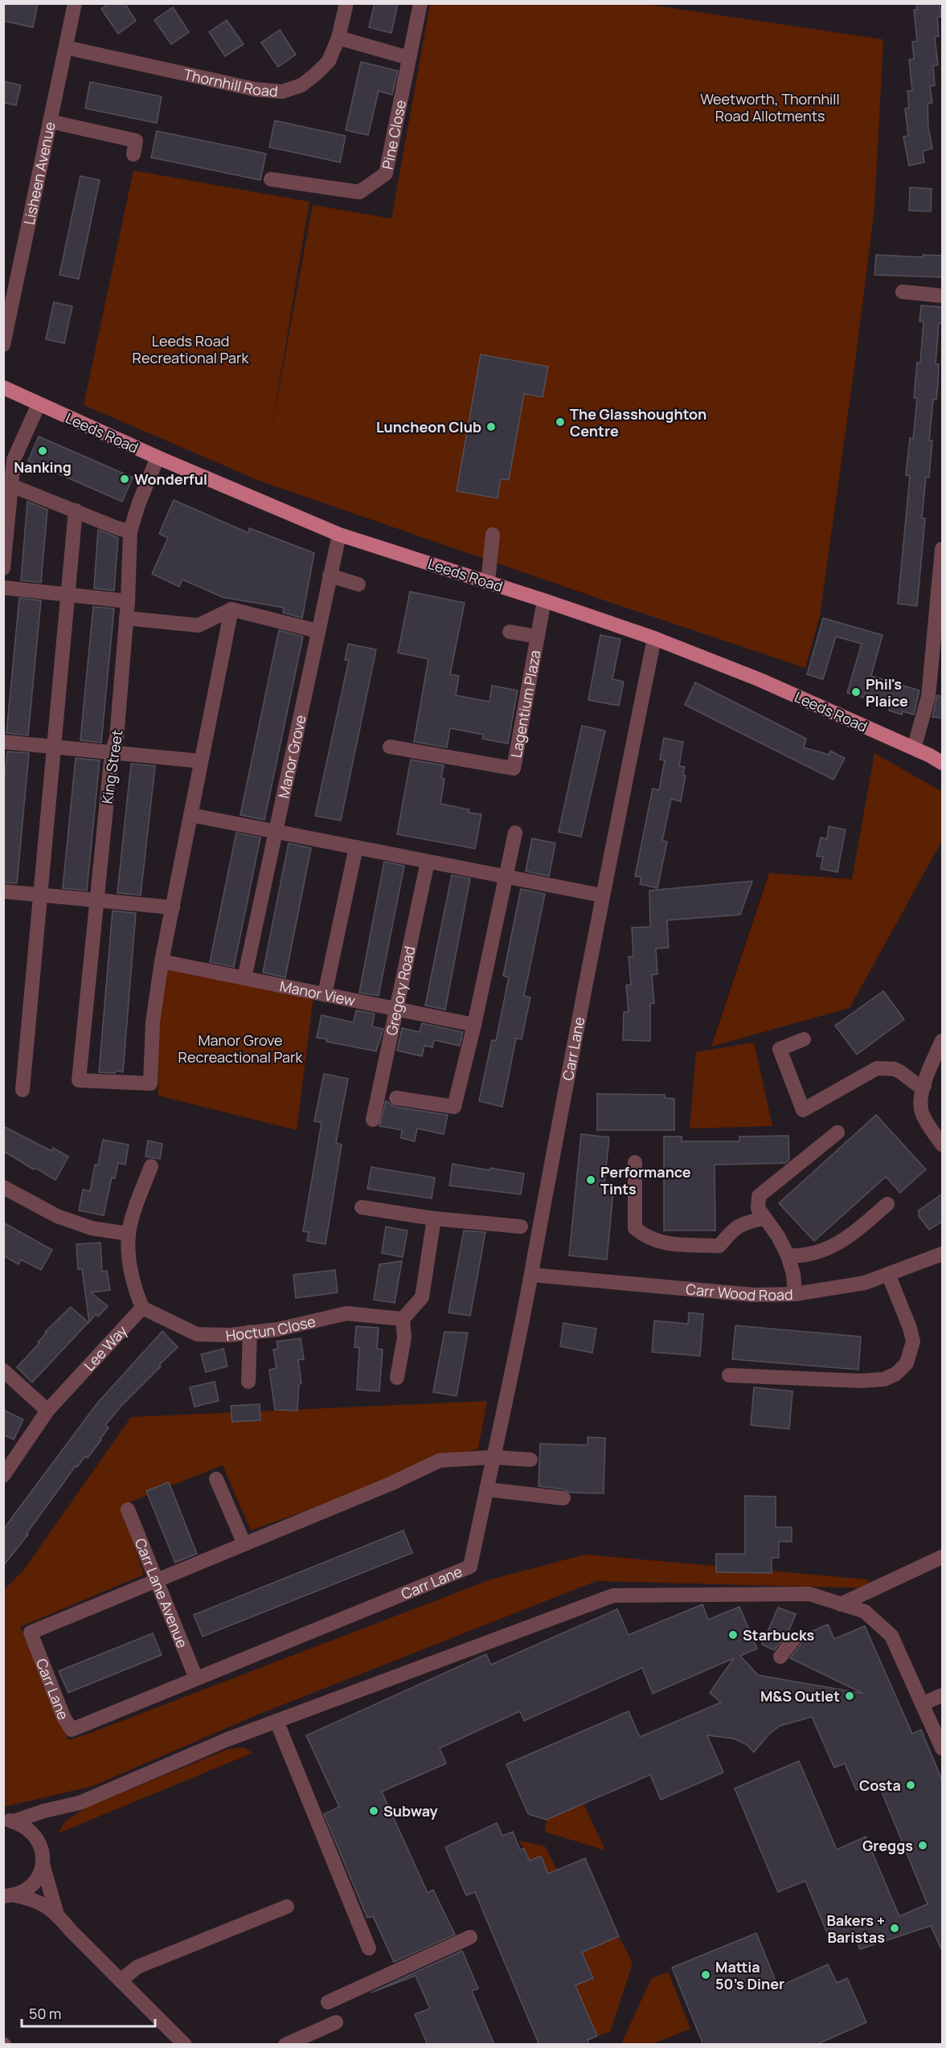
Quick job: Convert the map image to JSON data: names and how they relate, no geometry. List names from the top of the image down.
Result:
{
  "streets": {
    "main road": ["Leeds Road"],
    "street": [
      "Thornhill Road",
      "Pine Close",
      "Lisheen Avenue",
      "Lagentium Plaza",
      "Manor Grove",
      "King Street",
      "Gregory Road",
      "Manor View",
      "Carr Lane",
      "Carr Wood Road",
      "Hoctun Close",
      "Lee Way",
      "Carr Lane Avenue"
    ]
  },
  "crossings": [
    ["Thornhill Road", "Lisheen Avenue"],
    ["Leeds Road", "Lagentium Plaza"],
    ["Leeds Road", "Manor Grove"],
    ["Leeds Road", "King Street"],
    ["Leeds Road", "Carr Lane"],
    ["Manor Grove", "Manor View"],
    ["King Street", "Manor View"],
    ["Gregory Road", "Manor View"],
    ["Carr Lane", "Carr Wood Road"],
    ["Carr Lane", "Carr Lane Avenue"],
    ["Hoctun Close", "Lee Way"]
  ],
  "parks": ["Weetworth, Thornhill Road Allotments", "Leeds Road Recreational Park", "Manor Grove Recreactional Park"],
  "places": [
    "The Glasshoughton Centre",
    "Luncheon Club",
    "Nanking",
    "Wonderful",
    "Phil's Plaice",
    "Performance Tints",
    "Starbucks",
    "M&S Outlet",
    "Costa",
    "Subway",
    "Greggs",
    "Bakers + Baristas",
    "Mattia 50's Diner"
  ],
  "scale_bar": "50 m"
}
